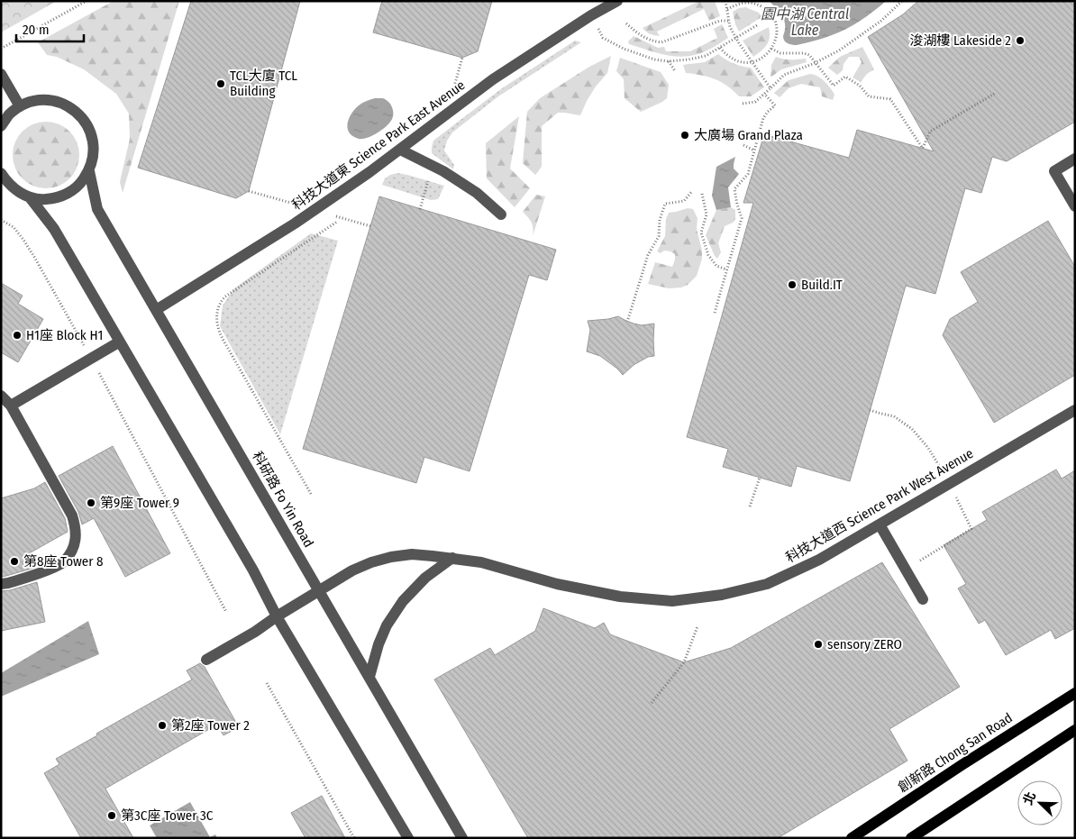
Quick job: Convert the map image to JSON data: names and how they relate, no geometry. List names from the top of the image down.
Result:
{
  "streets": {
    "main road": ["創新路 Chong San Road"],
    "street": ["科技大道東 Science Park East Avenue", "科研路 Fo Yin Road", "科技大道西 Science Park West Avenue"]
  },
  "crossings": [
    ["科技大道東 Science Park East Avenue", "科研路 Fo Yin Road"],
    ["科研路 Fo Yin Road", "科技大道西 Science Park West Avenue"]
  ],
  "water": ["園中湖 Central Lake"],
  "places": [
    "浚湖樓 Lakeside 2",
    "TCL大廈 TCL Building",
    "大廣場 Grand Plaza",
    "Build.IT",
    "H1座 Block H1",
    "第9座 Tower 9",
    "第8座 Tower 8",
    "sensory ZERO",
    "第2座 Tower 2",
    "第3C座 Tower 3C"
  ],
  "scale_bar": "20 m",
  "north": "top left"
}
